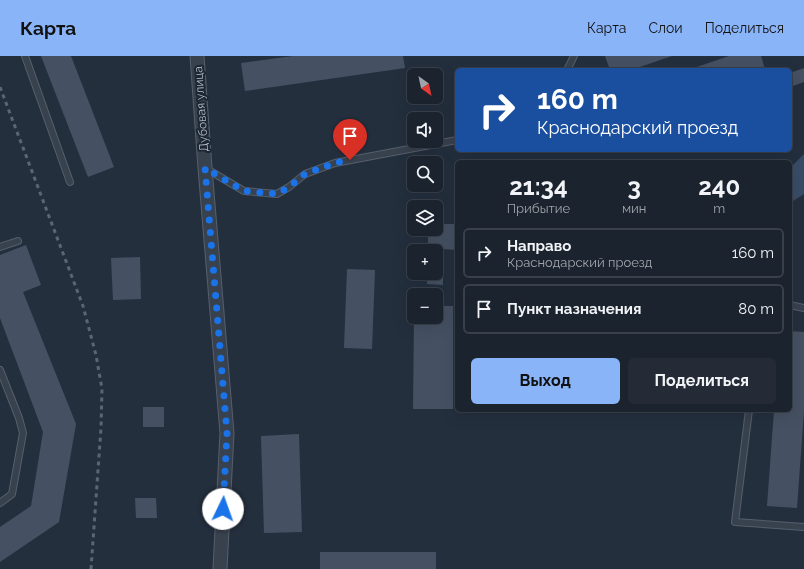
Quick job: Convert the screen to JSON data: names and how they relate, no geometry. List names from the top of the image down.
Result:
{
  "streets": {
    "street": ["Дубовая улица"]
  },
  "north": "bottom right",
  "page": {
    "header": "Карта",
    "nav": ["Карта", "Слои", "Поделиться"],
    "map_buttons": ["+", "−"],
    "turn": ["160 m", "Краснодарский проезд"],
    "eta": [
      "21:34",
      "Прибытие",
      "3",
      "мин",
      "240",
      "m"
    ],
    "list": [
      {
        "name": "Направо",
        "note": "Краснодарский проезд",
        "value": "160 m"
      },
      {
        "name": "Пункт назначения",
        "value": "80 m"
      }
    ],
    "buttons": ["Выход", "Поделиться"]
  }
}
